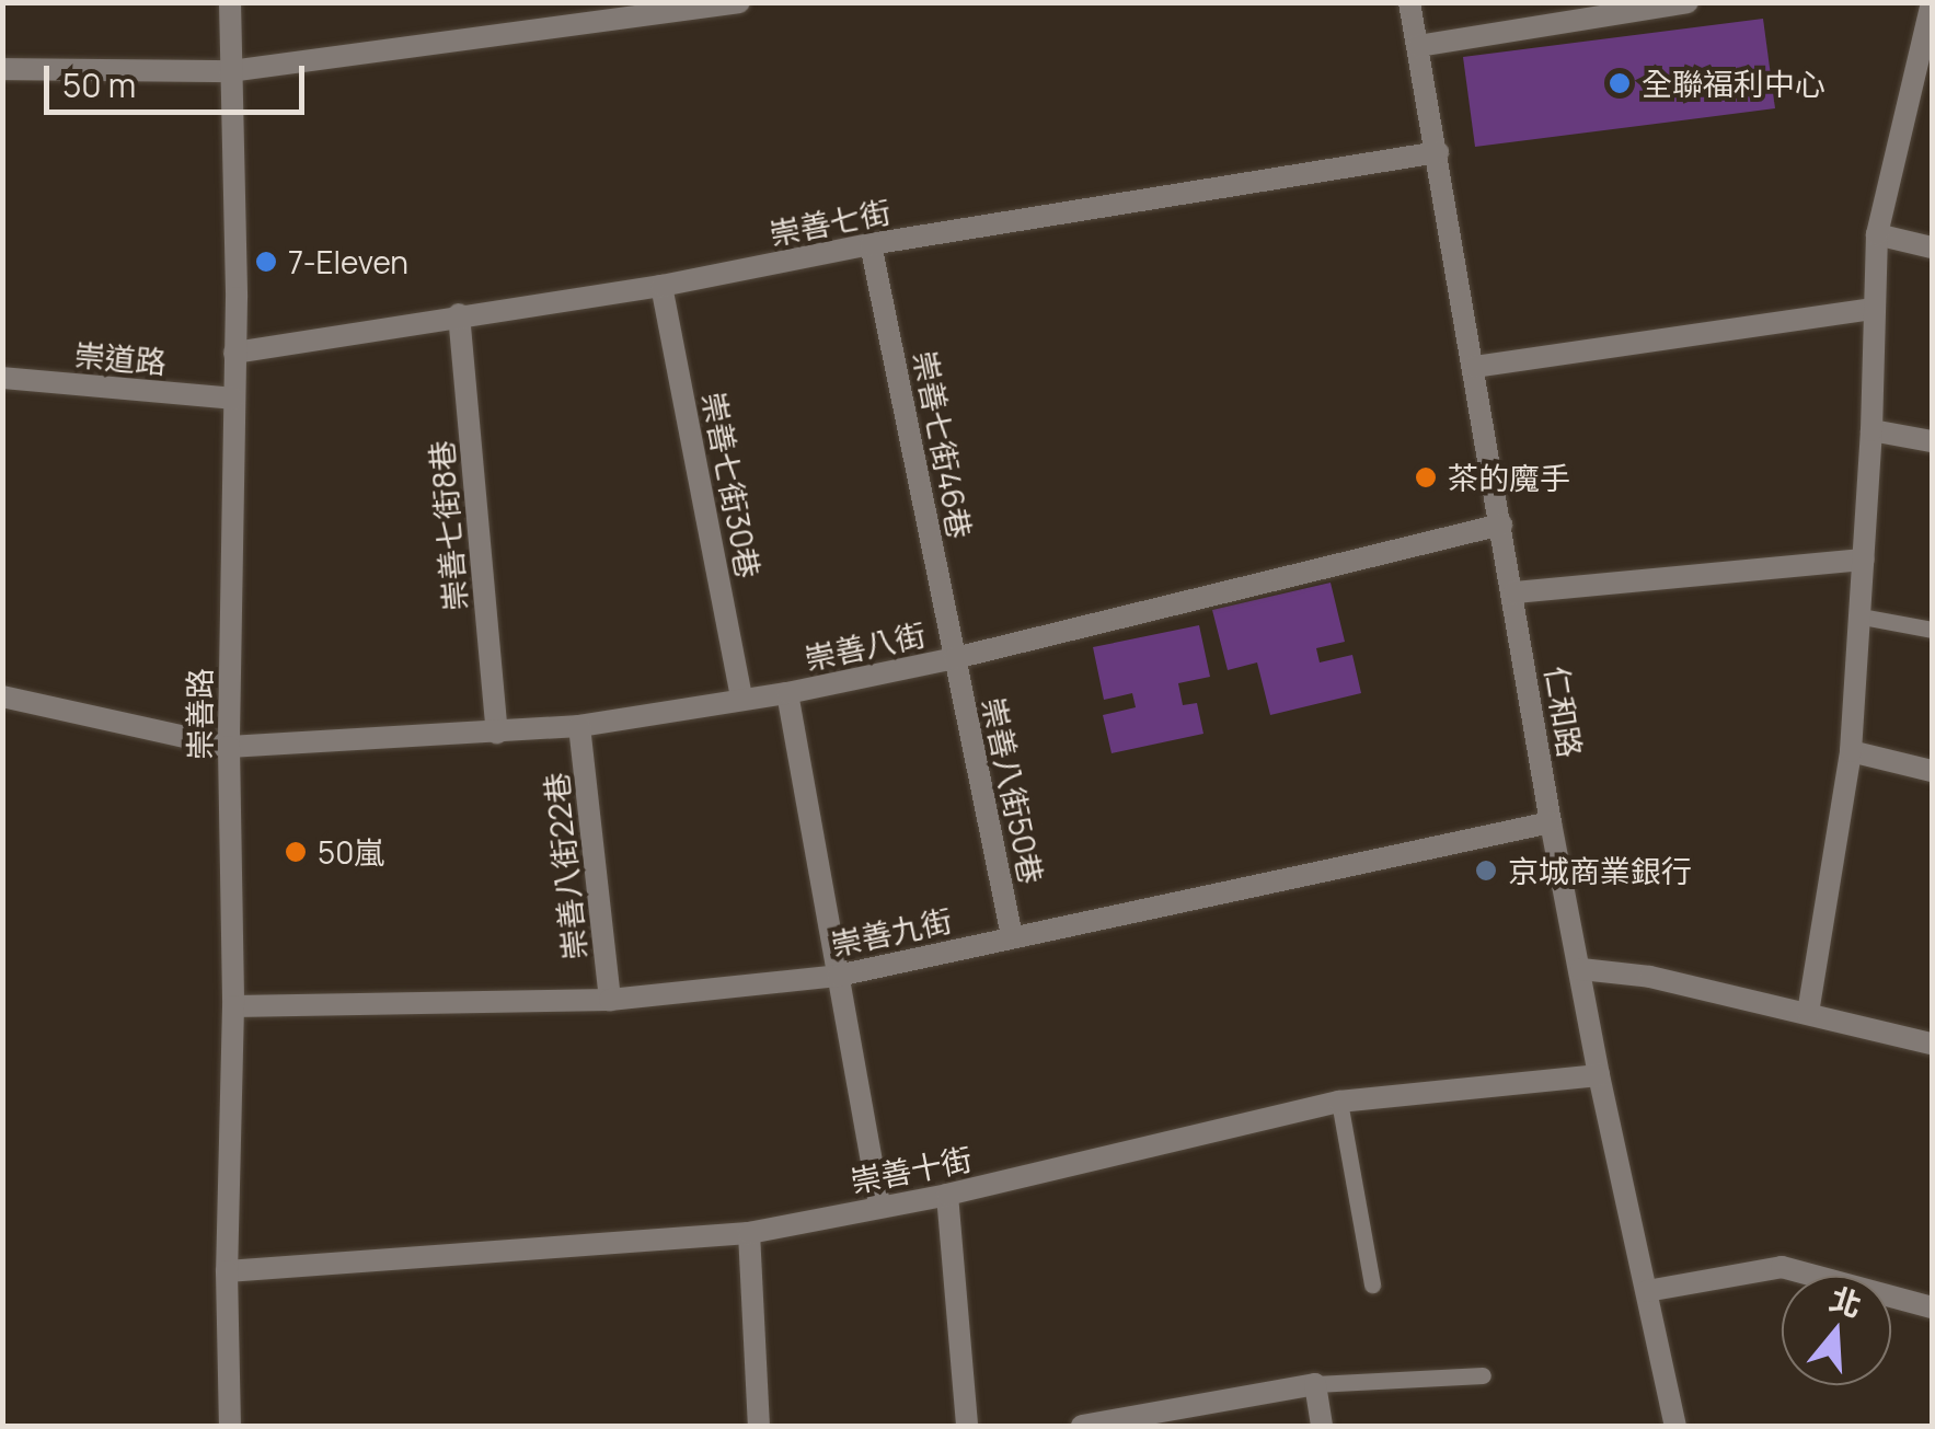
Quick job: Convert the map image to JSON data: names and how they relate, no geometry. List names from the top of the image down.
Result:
{
  "streets": {
    "street": [
      "崇善七街",
      "崇道路",
      "崇善七街46巷",
      "崇善七街30巷",
      "崇善七街8巷",
      "崇善八街",
      "仁和路",
      "崇善路",
      "崇善八街50巷",
      "崇善八街22巷",
      "崇善九街",
      "崇善十街"
    ]
  },
  "crossings": [
    ["崇善七街", "崇善七街46巷"],
    ["崇善七街", "崇善七街30巷"],
    ["崇善七街", "崇善七街8巷"],
    ["崇善七街", "仁和路"],
    ["崇善七街", "崇善路"],
    ["崇道路", "崇善路"],
    ["崇善七街46巷", "崇善八街"],
    ["崇善七街46巷", "崇善八街50巷"],
    ["崇善七街30巷", "崇善八街"],
    ["崇善七街8巷", "崇善八街"],
    ["崇善八街", "仁和路"],
    ["崇善八街", "崇善路"],
    ["崇善八街", "崇善八街50巷"],
    ["崇善八街", "崇善八街22巷"],
    ["仁和路", "崇善九街"],
    ["仁和路", "崇善十街"],
    ["崇善路", "崇善九街"],
    ["崇善路", "崇善十街"],
    ["崇善八街50巷", "崇善九街"],
    ["崇善八街22巷", "崇善九街"]
  ],
  "places": [
    "全聯福利中心",
    "7-Eleven",
    "茶的魔手",
    "50嵐",
    "京城商業銀行"
  ],
  "scale_bar": "50 m",
  "north": "top"
}
